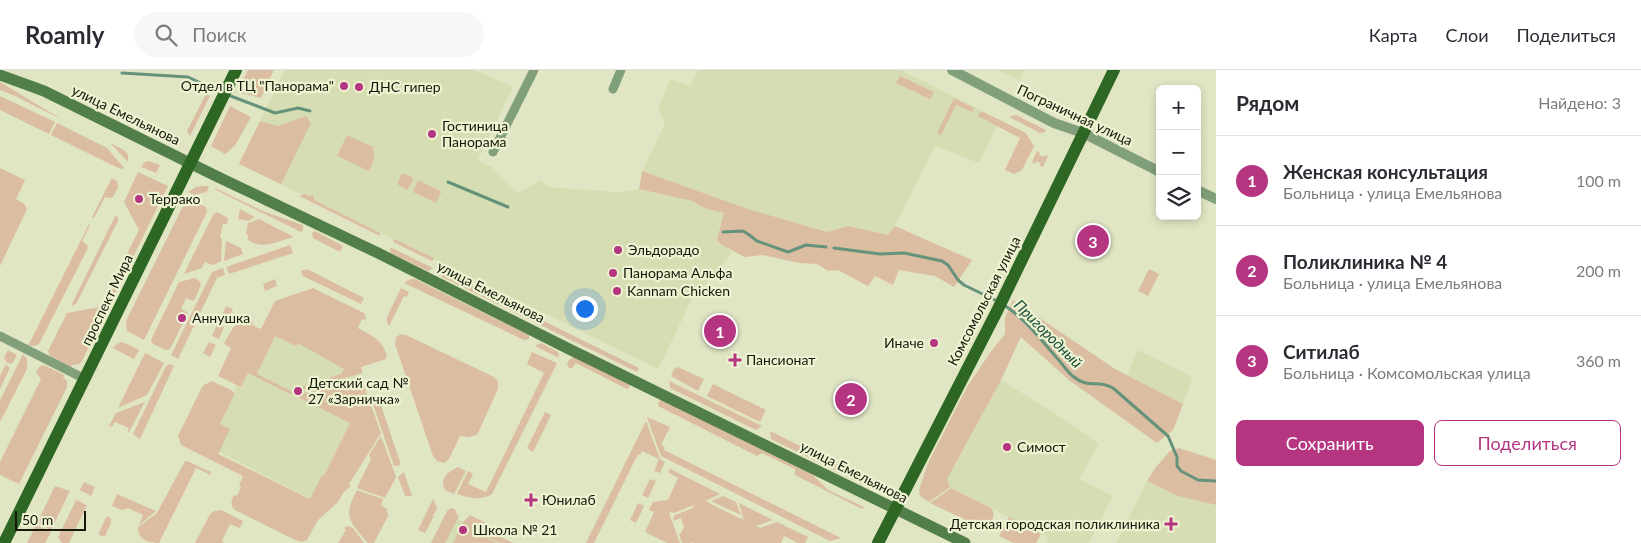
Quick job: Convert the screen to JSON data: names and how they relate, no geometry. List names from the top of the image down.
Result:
{
  "streets": {
    "main road": ["улица Емельянова", "проспект Мира", "Комсомольская улица"],
    "street": ["Пограничная улица"]
  },
  "crossings": [
    ["улица Емельянова", "проспект Мира"],
    ["улица Емельянова", "Комсомольская улица"],
    ["Пограничная улица", "Комсомольская улица"]
  ],
  "water": ["Пригородный"],
  "places": {
    "other": [
      "Отдел в ТЦ \"Панорама\"",
      "ДНС гипер",
      "Гостиница Панорама",
      "Террако",
      "Эльдорадо",
      "Панорама Альфа",
      "Kannam Chicken",
      "Аннушка",
      "Иначе",
      "Детский сад № 27 «Зарничка»",
      "Симост",
      "Школа № 21"
    ],
    "health": ["Пансионат", "Юнилаб", "Детская городская поликлиника"]
  },
  "scale_bar": "50 m",
  "page": {
    "header": "Roamly",
    "search": "Поиск",
    "nav": ["Карта", "Слои", "Поделиться"],
    "heading": ["Рядом", "Найдено: 3"],
    "map_buttons": ["+", "−"],
    "list": [
      {
        "mark": "1",
        "name": "Женская консультация",
        "note": "Больница · улица Емельянова",
        "value": "100 m"
      },
      {
        "mark": "2",
        "name": "Поликлиника № 4",
        "note": "Больница · улица Емельянова",
        "value": "200 m"
      },
      {
        "mark": "3",
        "name": "Ситилаб",
        "note": "Больница · Комсомольская улица",
        "value": "360 m"
      }
    ],
    "pins": ["3", "1", "2"],
    "buttons": ["Сохранить", "Поделиться"],
    "scale": "50 m"
  }
}
